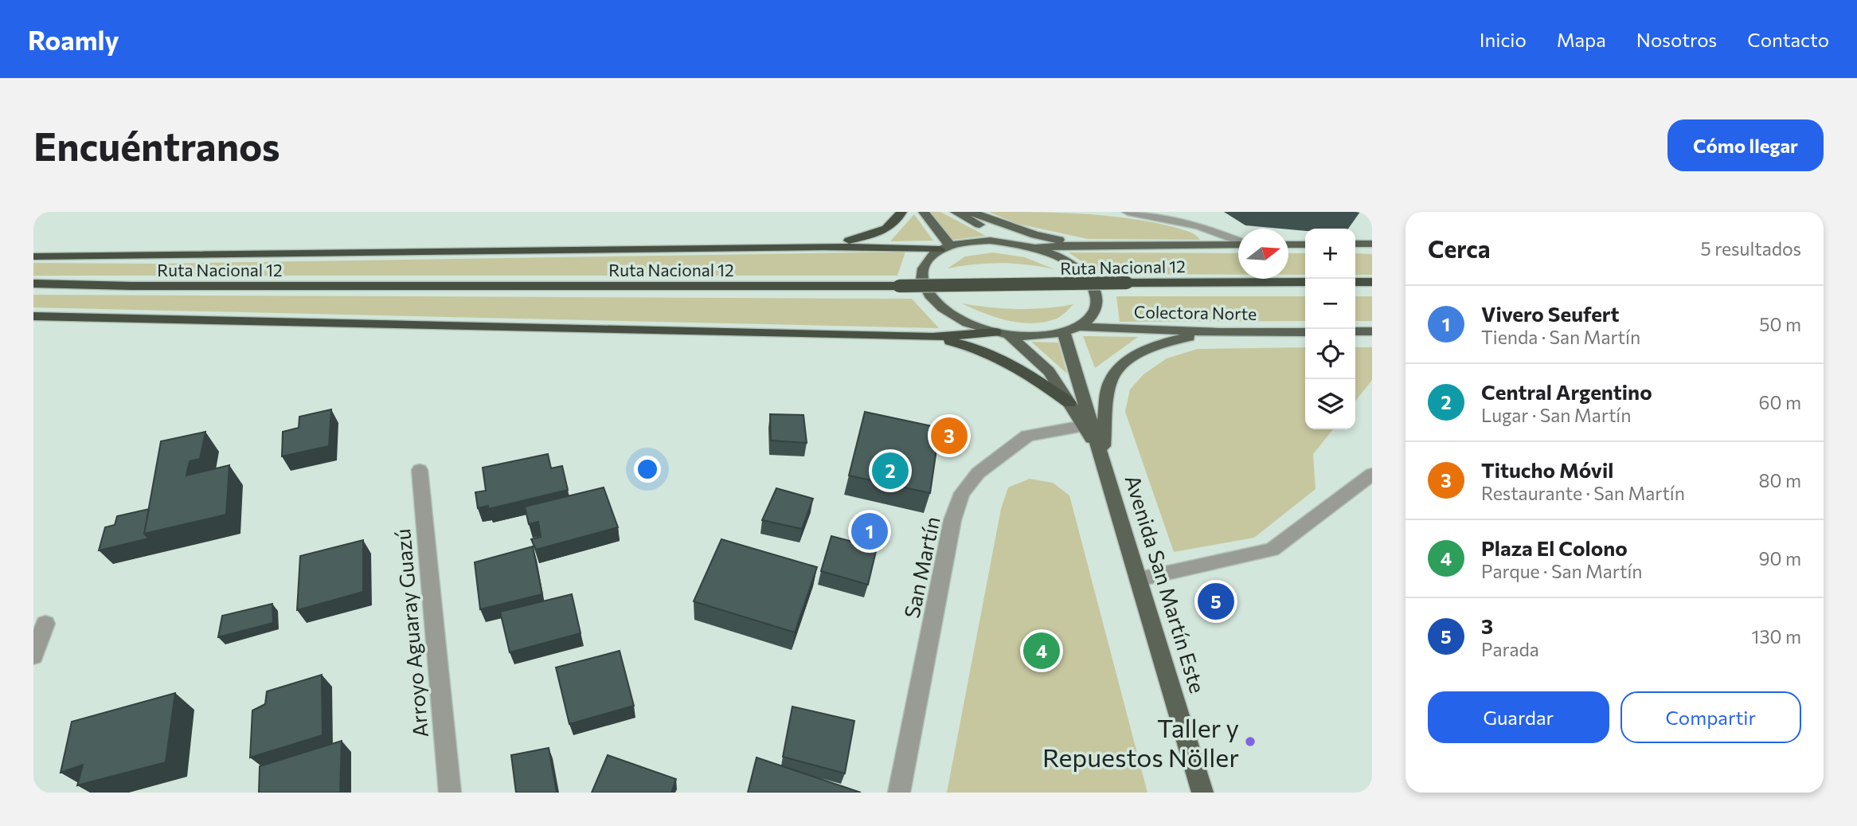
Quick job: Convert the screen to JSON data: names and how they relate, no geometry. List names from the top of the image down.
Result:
{
  "streets": {
    "highway": ["Ruta Nacional 12"],
    "main road": ["Colectora Norte", "Avenida San Martín Este"],
    "street": ["San Martín", "Arroyo Aguaray Guazú"]
  },
  "places": ["Taller y Repuestos Nöller"],
  "north": "right",
  "page": {
    "header": "Roamly",
    "nav": [
      "Inicio",
      "Mapa",
      "Nosotros",
      "Contacto"
    ],
    "buttons": [
      "Cómo llegar",
      ["Guardar", "Compartir"]
    ],
    "title": "Encuéntranos",
    "heading": ["Cerca", "5 resultados"],
    "map_buttons": ["+", "−"],
    "list": [
      {
        "mark": "1",
        "name": "Vivero Seufert",
        "note": "Tienda · San Martín",
        "value": "50 m"
      },
      {
        "mark": "2",
        "name": "Central Argentino",
        "note": "Lugar · San Martín",
        "value": "60 m"
      },
      {
        "mark": "3",
        "name": "Titucho Móvil",
        "note": "Restaurante · San Martín",
        "value": "80 m"
      },
      {
        "mark": "4",
        "name": "Plaza El Colono",
        "note": "Parque · San Martín",
        "value": "90 m"
      },
      {
        "mark": "5",
        "name": "3",
        "note": "Parada",
        "value": "130 m"
      }
    ],
    "pins": [
      "3",
      "2",
      "1",
      "5",
      "4"
    ]
  }
}
